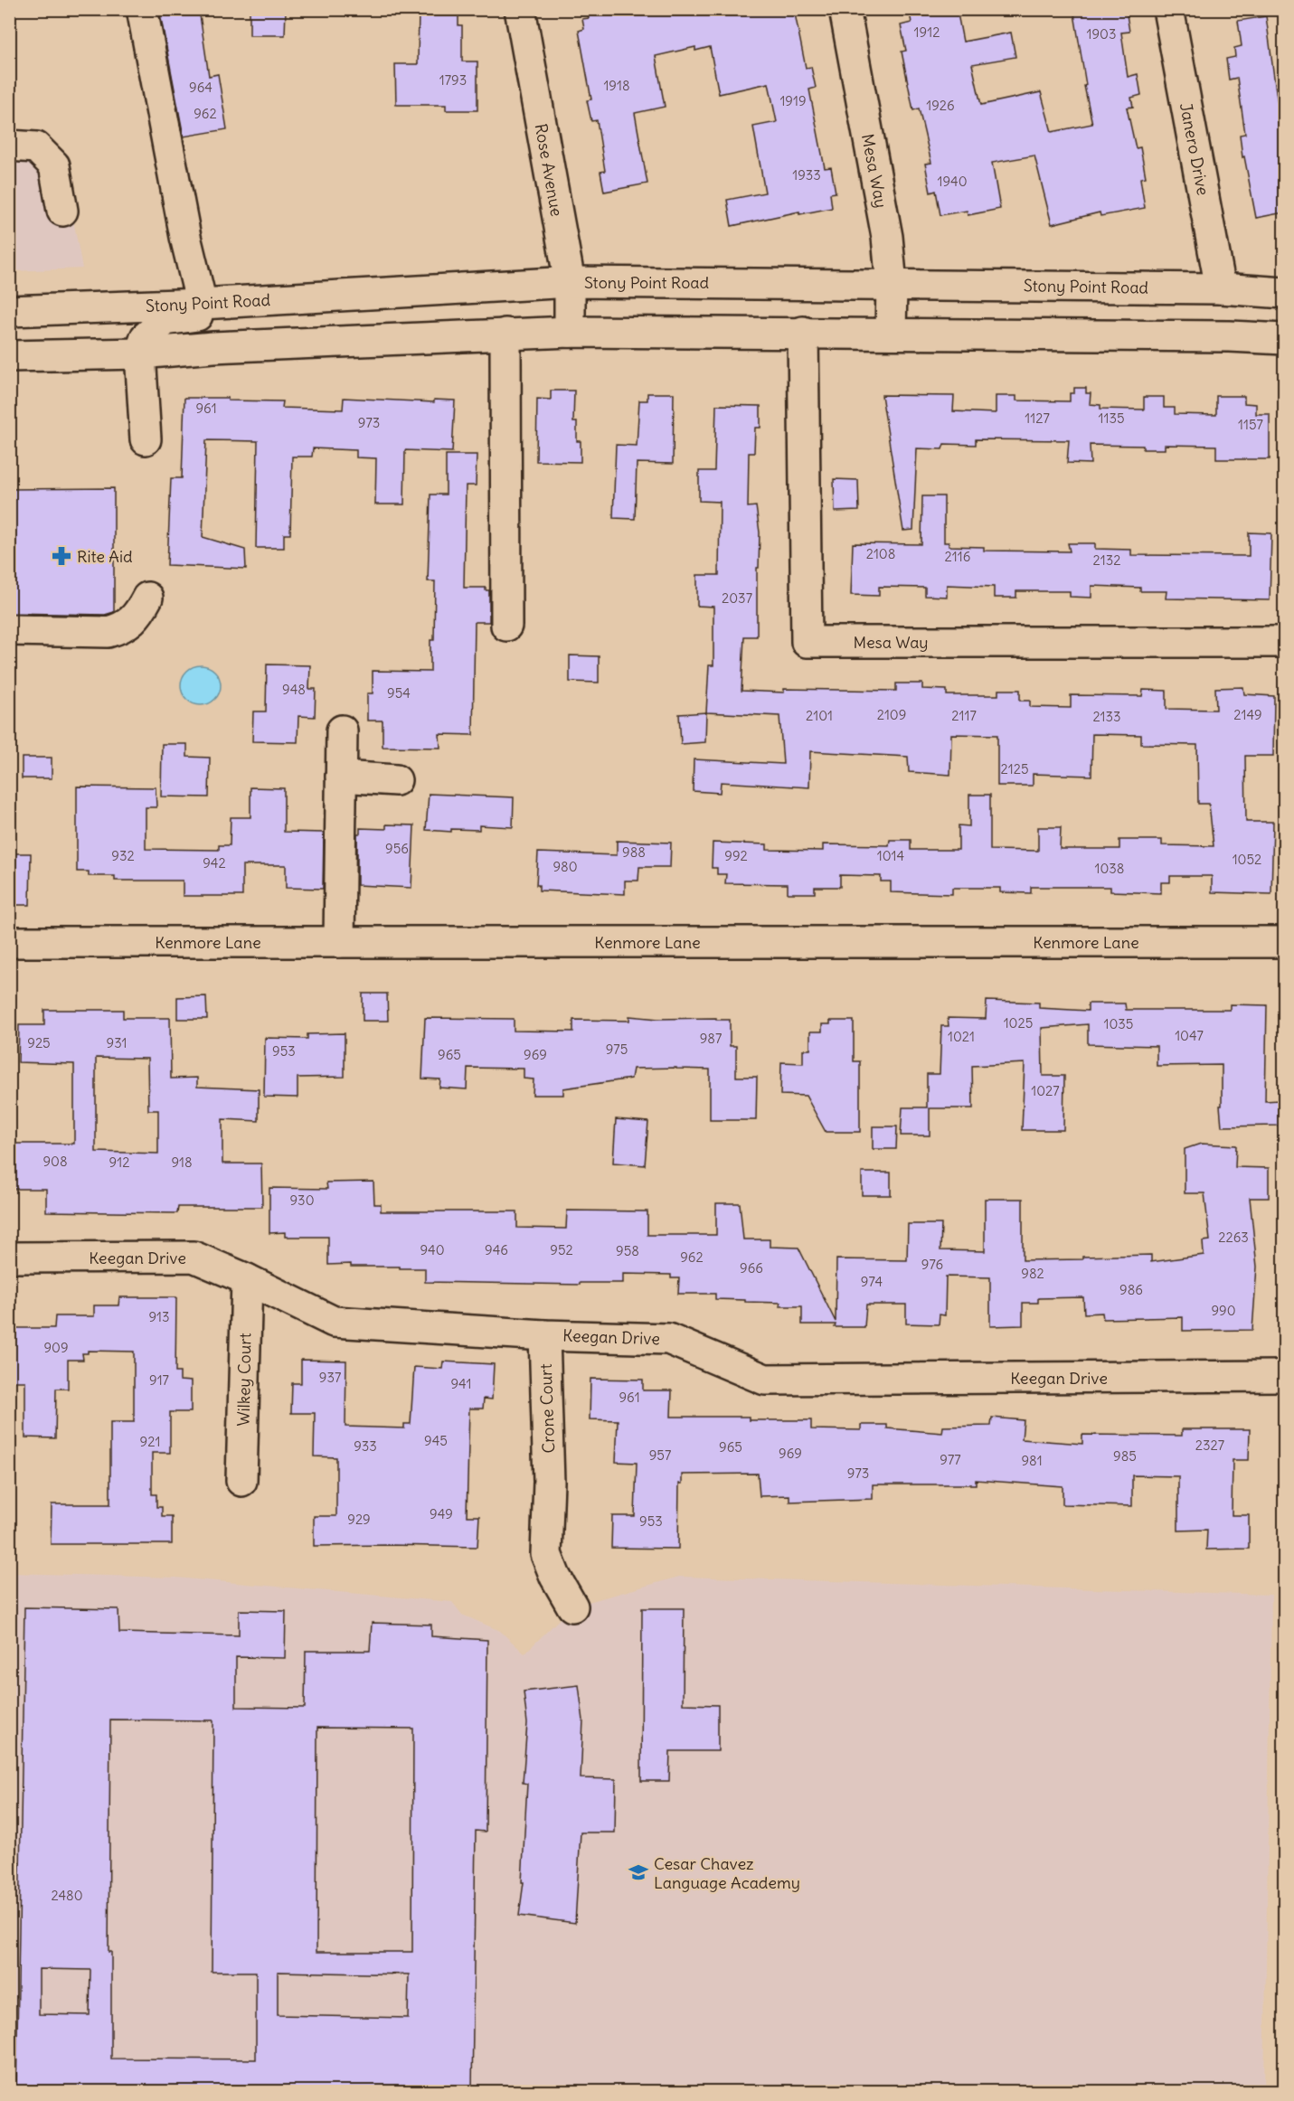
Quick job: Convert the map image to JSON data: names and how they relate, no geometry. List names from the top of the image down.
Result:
{
  "streets": {
    "street": [
      "Janero Drive",
      "Rose Avenue",
      "Mesa Way",
      "Stony Point Road",
      "Kenmore Lane",
      "Keegan Drive",
      "Wilkey Court",
      "Crone Court"
    ]
  },
  "crossings": [
    ["Janero Drive", "Stony Point Road"],
    ["Rose Avenue", "Stony Point Road"],
    ["Mesa Way", "Stony Point Road"],
    ["Keegan Drive", "Wilkey Court"],
    ["Keegan Drive", "Crone Court"]
  ],
  "places": {
    "pharmacy": ["Rite Aid"],
    "school or university": ["Cesar Chavez Language Academy"]
  },
  "house_numbers": [
    "1912",
    "1903",
    "1793",
    "1918",
    "964",
    "1919",
    "1926",
    "962",
    "1933",
    "1940",
    "961",
    "1127",
    "1135",
    "973",
    "1157",
    "2108",
    "2116",
    "2132",
    "2037",
    "948",
    "954",
    "2109",
    "2149",
    "2101",
    "2117",
    "2133",
    "2125",
    "956",
    "988",
    "932",
    "992",
    "1014",
    "1052",
    "942",
    "980",
    "1038",
    "1025",
    "1035",
    "1047",
    "1021",
    "987",
    "925",
    "931",
    "975",
    "953",
    "965",
    "969",
    "1027",
    "908",
    "912",
    "918",
    "930",
    "2263",
    "940",
    "946",
    "952",
    "958",
    "962",
    "976",
    "966",
    "982",
    "974",
    "986",
    "990",
    "913",
    "909",
    "937",
    "917",
    "941",
    "961",
    "945",
    "921",
    "2327",
    "933",
    "965",
    "969",
    "957",
    "985",
    "977",
    "981",
    "973",
    "949",
    "929",
    "953",
    "2480"
  ]
}
